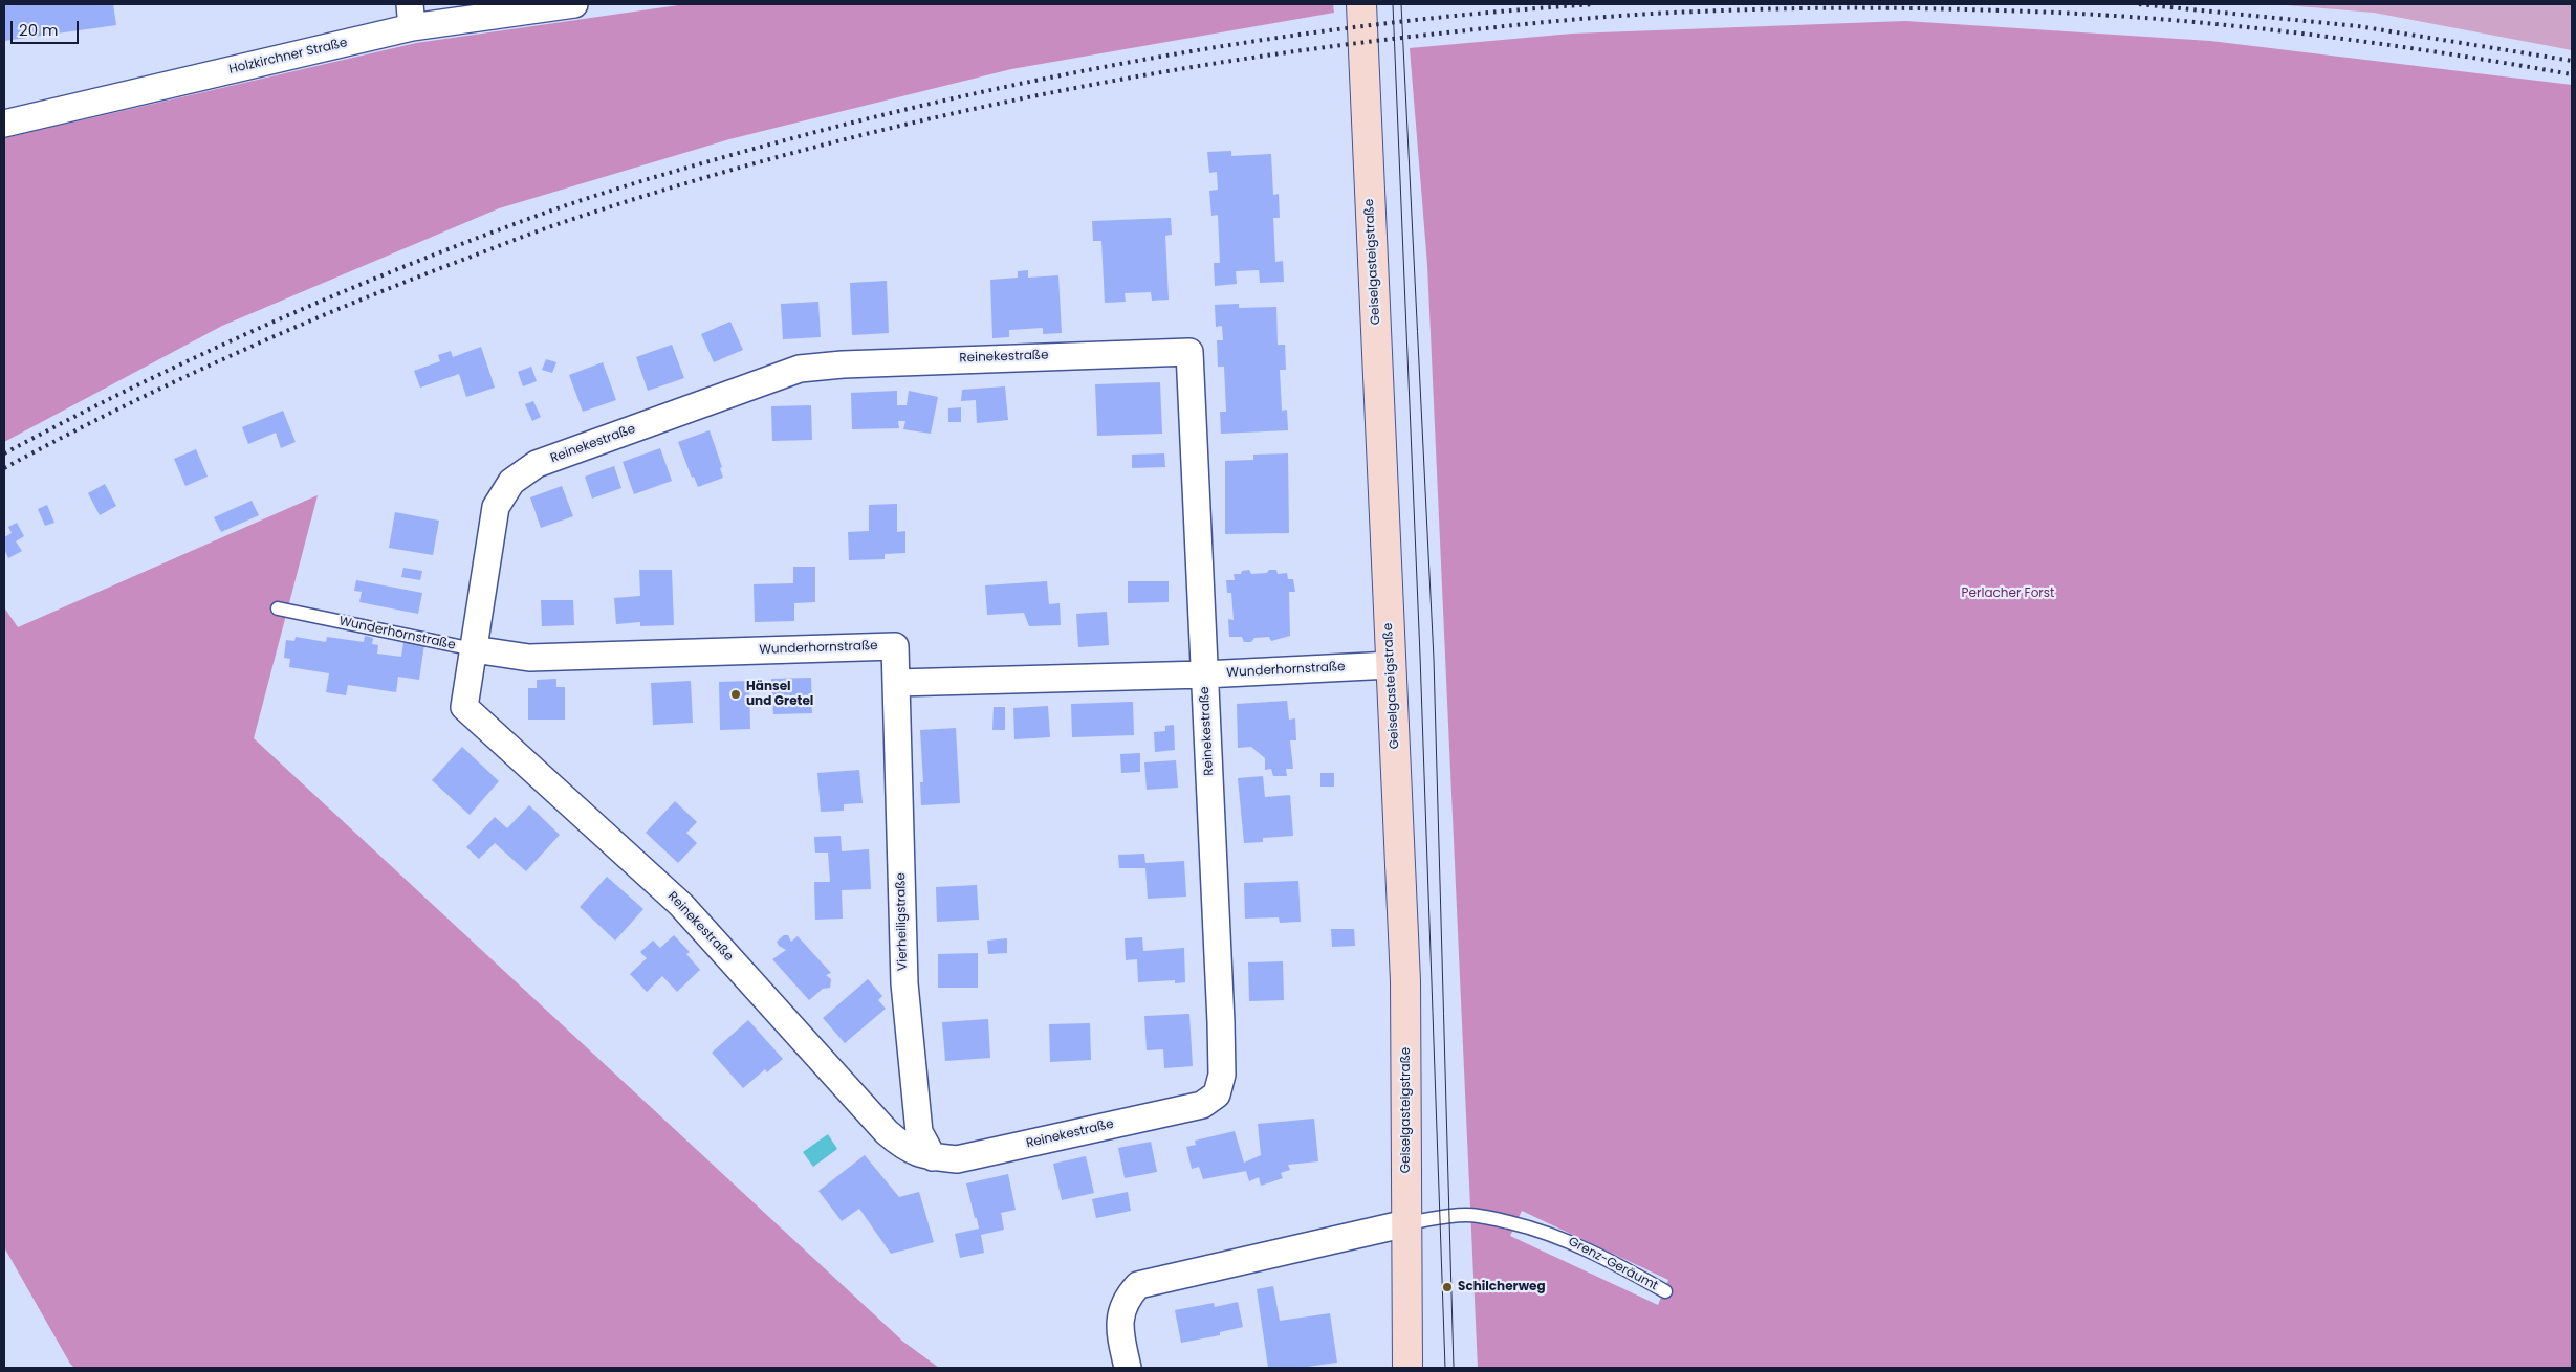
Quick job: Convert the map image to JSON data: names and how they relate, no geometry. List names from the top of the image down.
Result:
{
  "streets": {
    "main road": ["Geiselgasteigstraße"],
    "street": [
      "Holzkirchner Straße",
      "Reinekestraße",
      "Wunderhornstraße",
      "Vierheiligstraße"
    ],
    "lane": ["Grenz-Geräumt"]
  },
  "crossings": [
    ["Geiselgasteigstraße", "Wunderhornstraße"],
    ["Geiselgasteigstraße", "Grenz-Geräumt"],
    ["Reinekestraße", "Wunderhornstraße"],
    ["Reinekestraße", "Vierheiligstraße"],
    ["Wunderhornstraße", "Vierheiligstraße"]
  ],
  "parks": ["Perlacher Forst"],
  "places": ["Hänsel und Gretel", "Schilcherweg"],
  "scale_bar": "20 m"
}
